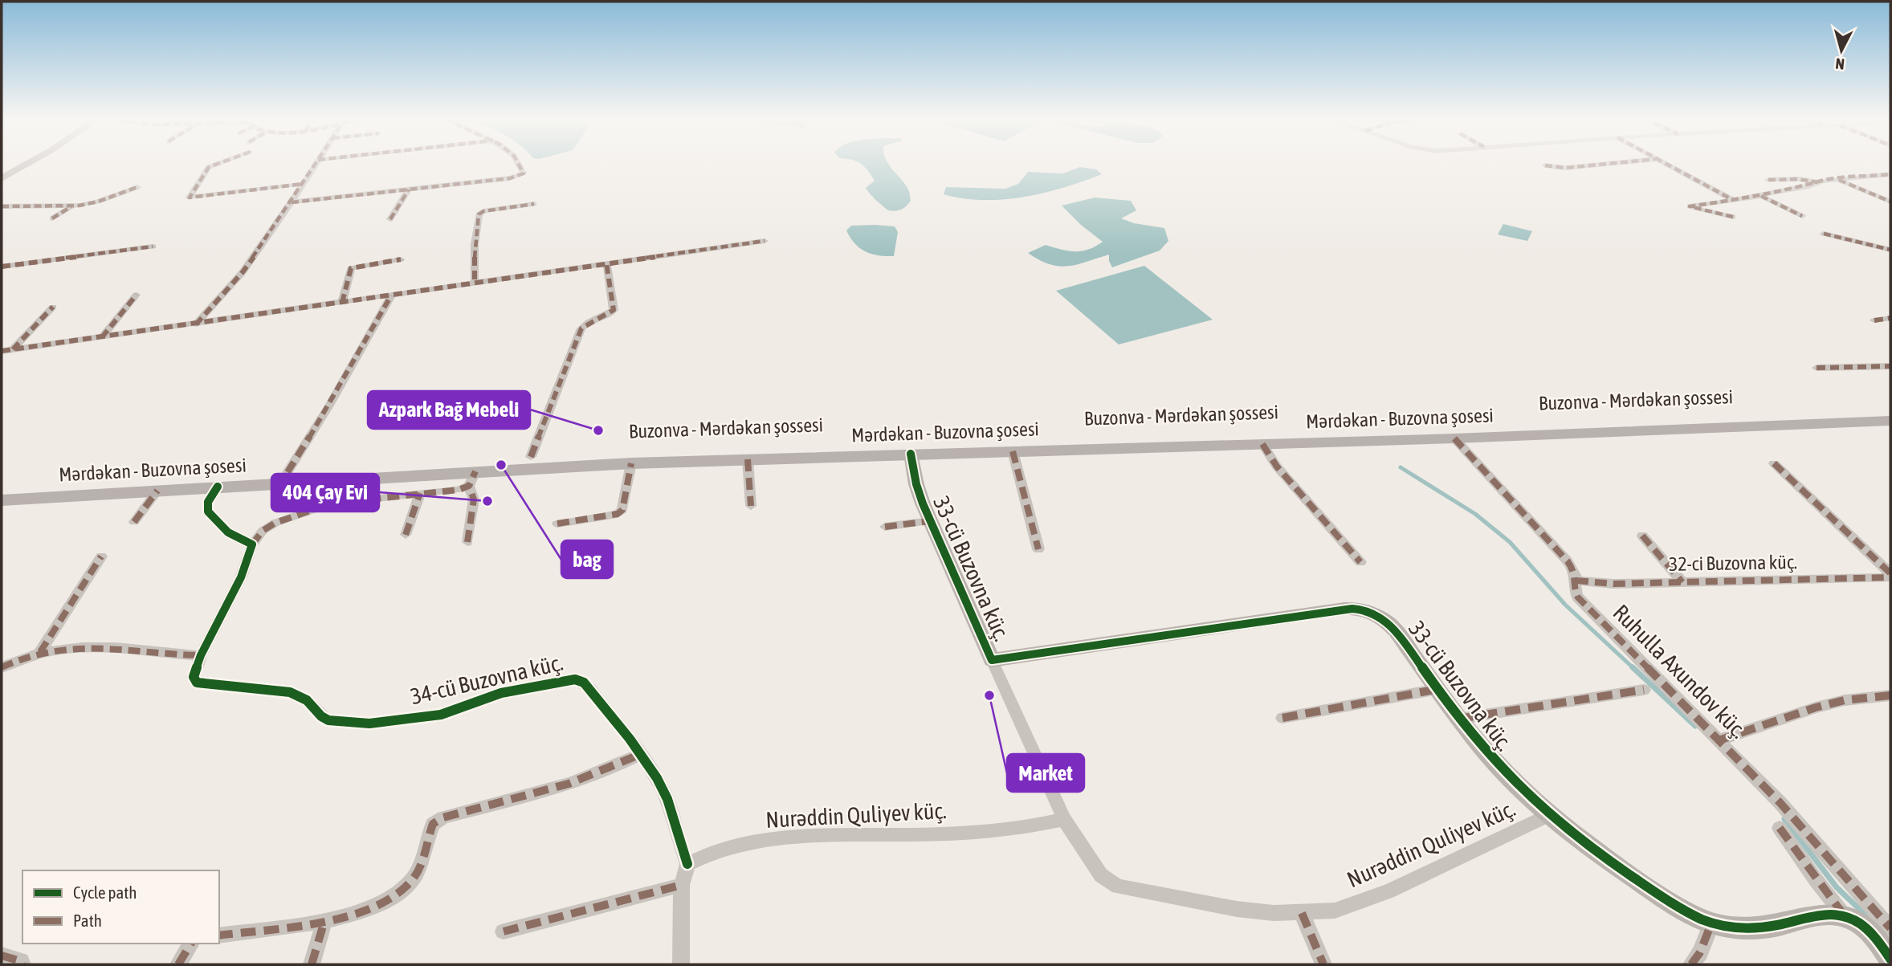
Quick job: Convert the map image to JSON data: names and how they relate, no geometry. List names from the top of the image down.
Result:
{
  "streets": {
    "main road": ["Buzonva - Mərdəkan şossesi", "Mərdəkan - Buzovna şosesi"],
    "street": [
      "32-ci Buzovna küç.",
      "33-cü Buzovna küç.",
      "Ruhulla Axundov küç.",
      "34-cü Buzovna küç.",
      "Nurəddin Quliyev küç."
    ]
  },
  "crossings": [
    ["Mərdəkan - Buzovna şosesi", "33-cü Buzovna küç."],
    ["Mərdəkan - Buzovna şosesi", "Ruhulla Axundov küç."],
    ["32-ci Buzovna küç.", "Ruhulla Axundov küç."],
    ["33-cü Buzovna küç.", "Nurəddin Quliyev küç."],
    ["34-cü Buzovna küç.", "Nurəddin Quliyev küç."]
  ],
  "places": [
    "Azpark Bağ Mebeli",
    "bag",
    "404 Çay Evi",
    "Market"
  ],
  "legend": ["Cycle path", "Path"],
  "north": "bottom"
}
